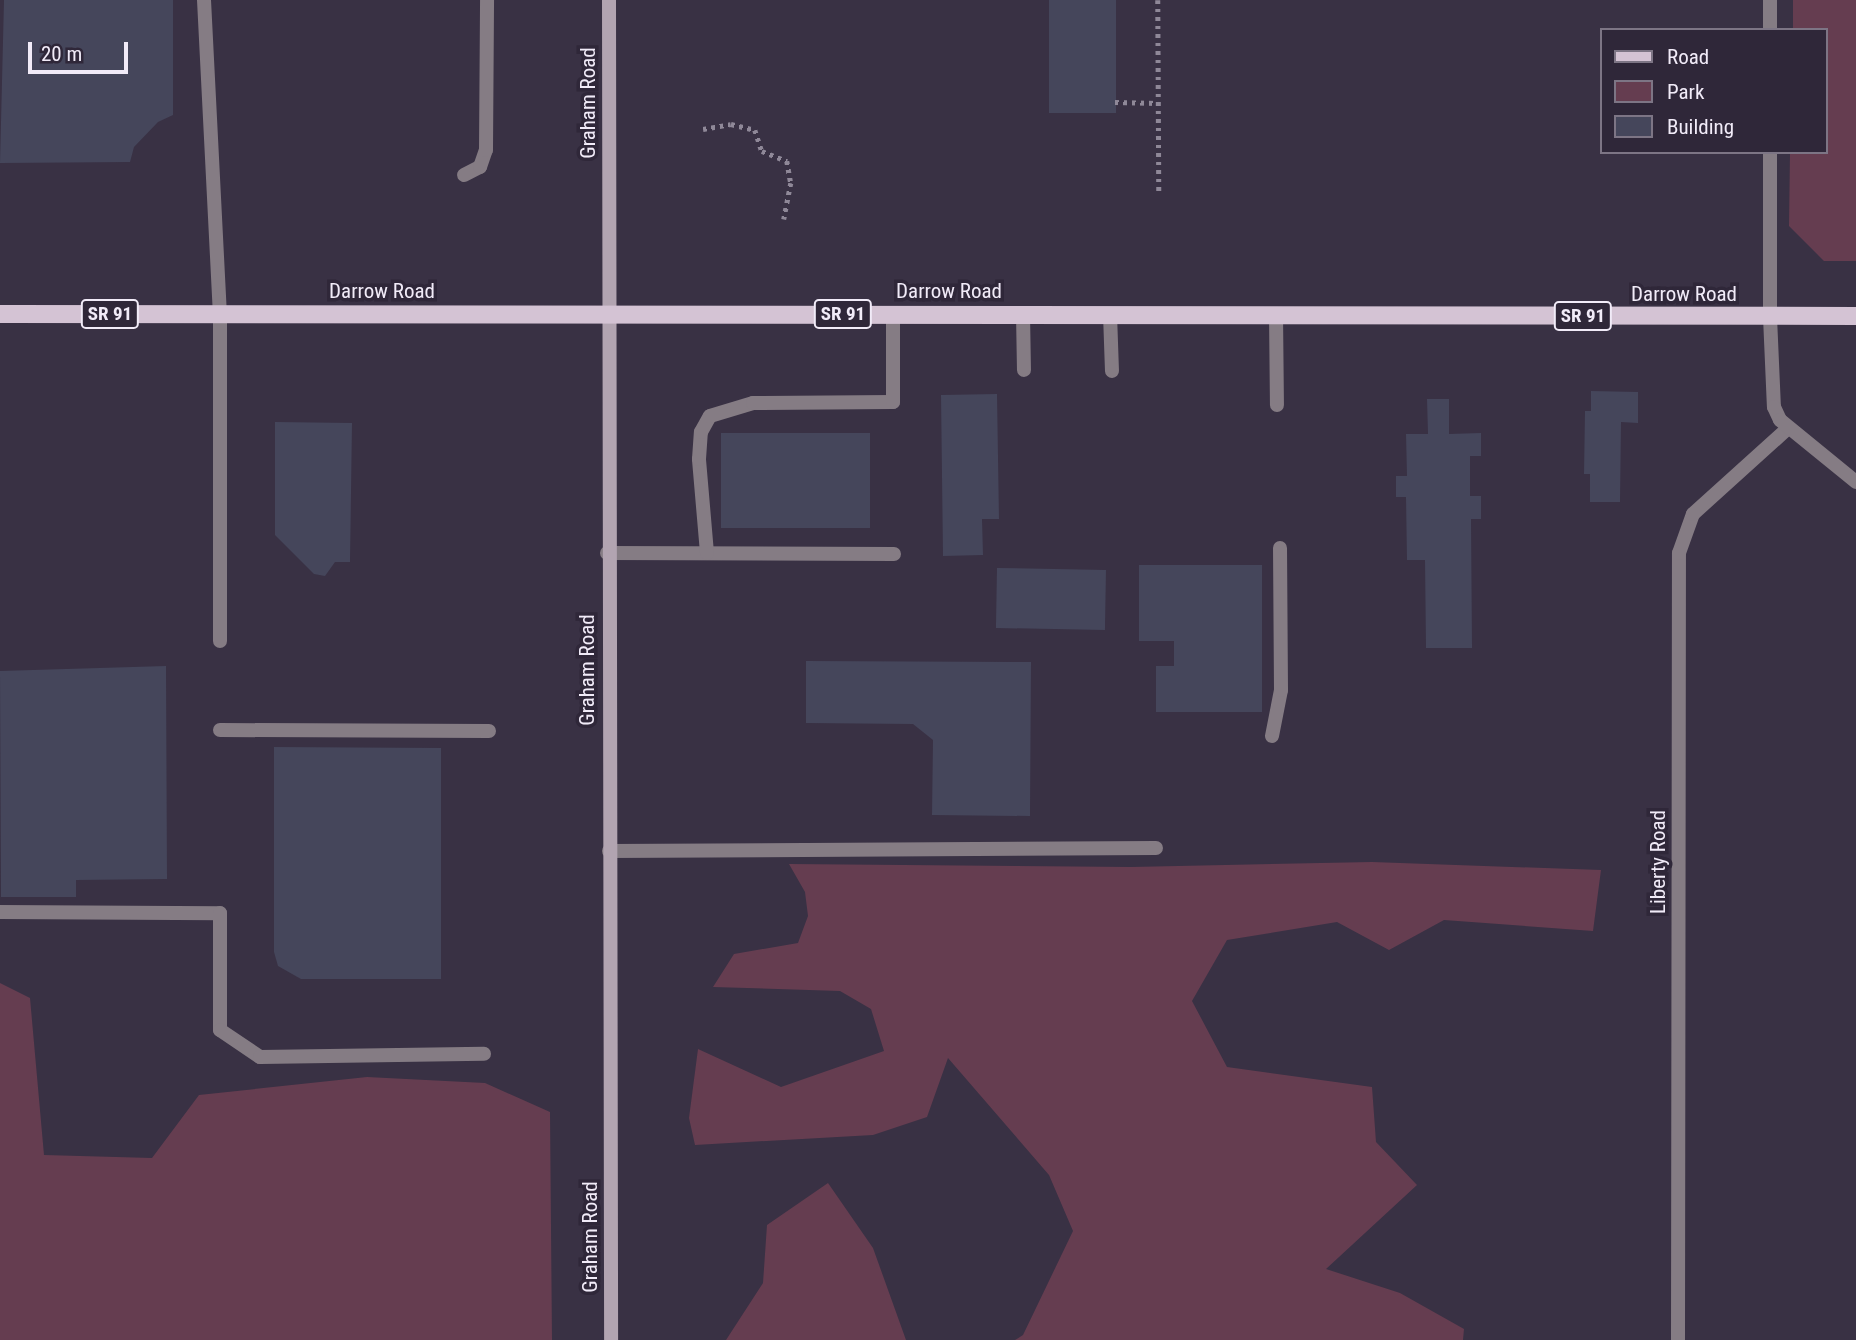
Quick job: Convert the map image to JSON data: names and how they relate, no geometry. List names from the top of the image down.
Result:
{
  "streets": {
    "main road": ["Graham Road", "Darrow Road", "SR 91"],
    "street": ["Liberty Road"]
  },
  "crossings": [
    ["Graham Road", "Darrow Road"]
  ],
  "legend": ["Road", "Park", "Building"],
  "scale_bar": "20 m"
}
